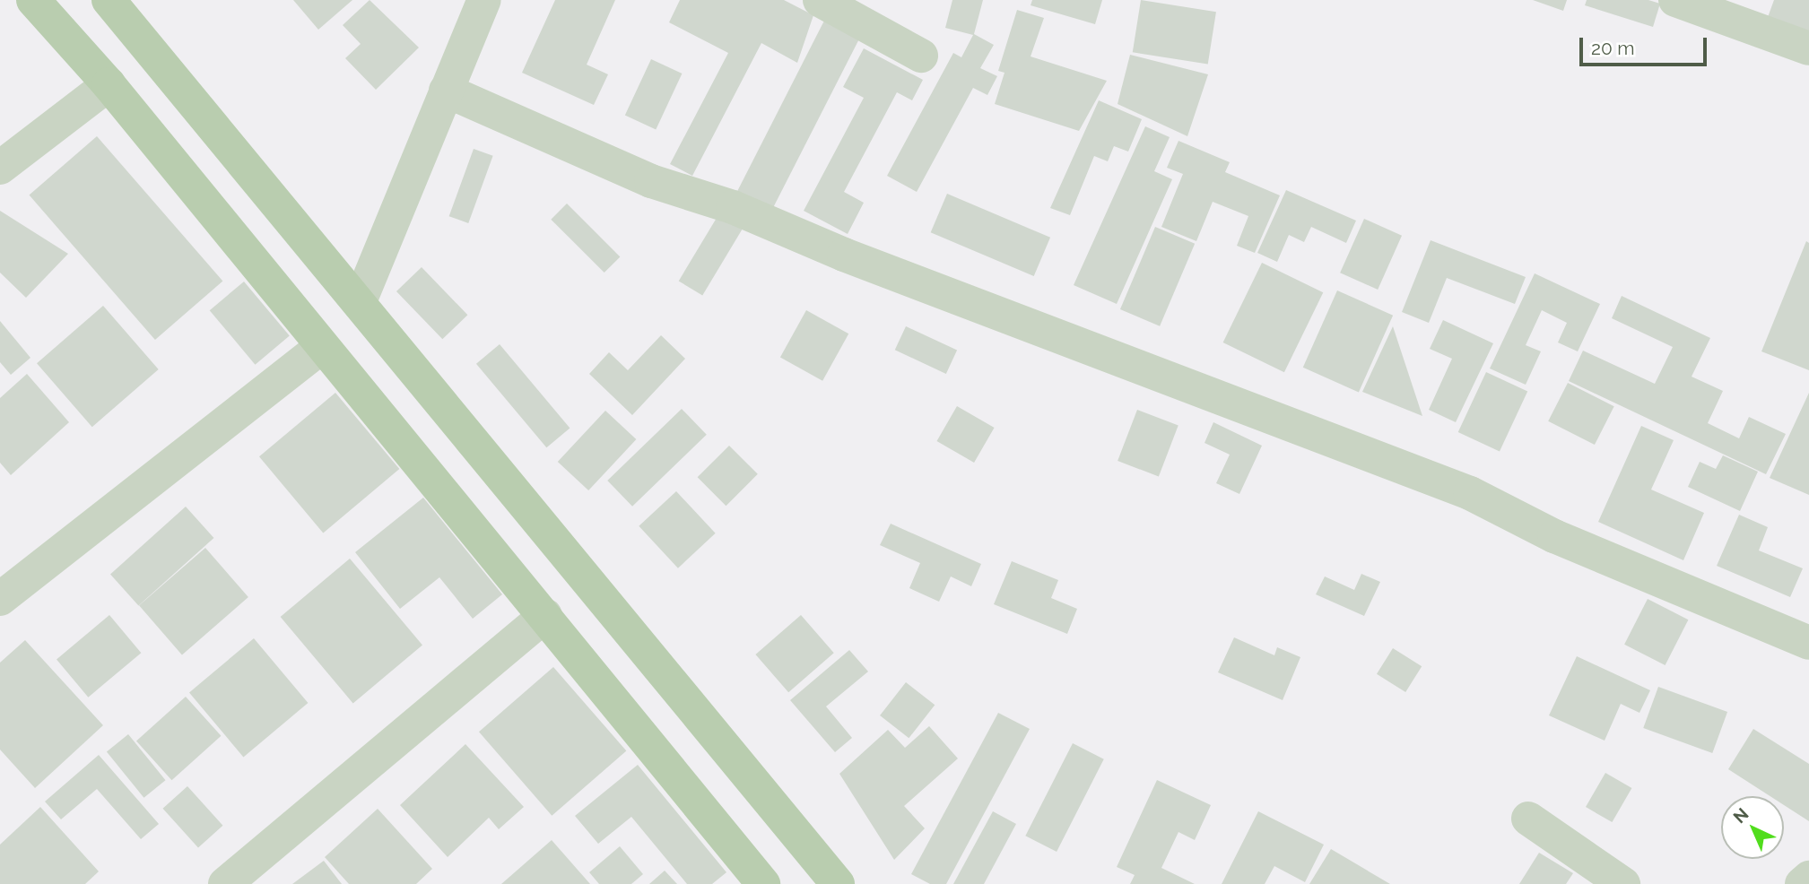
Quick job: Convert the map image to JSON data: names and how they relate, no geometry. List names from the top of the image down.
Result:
{
  "scale_bar": "20 m",
  "north": "top left"
}
